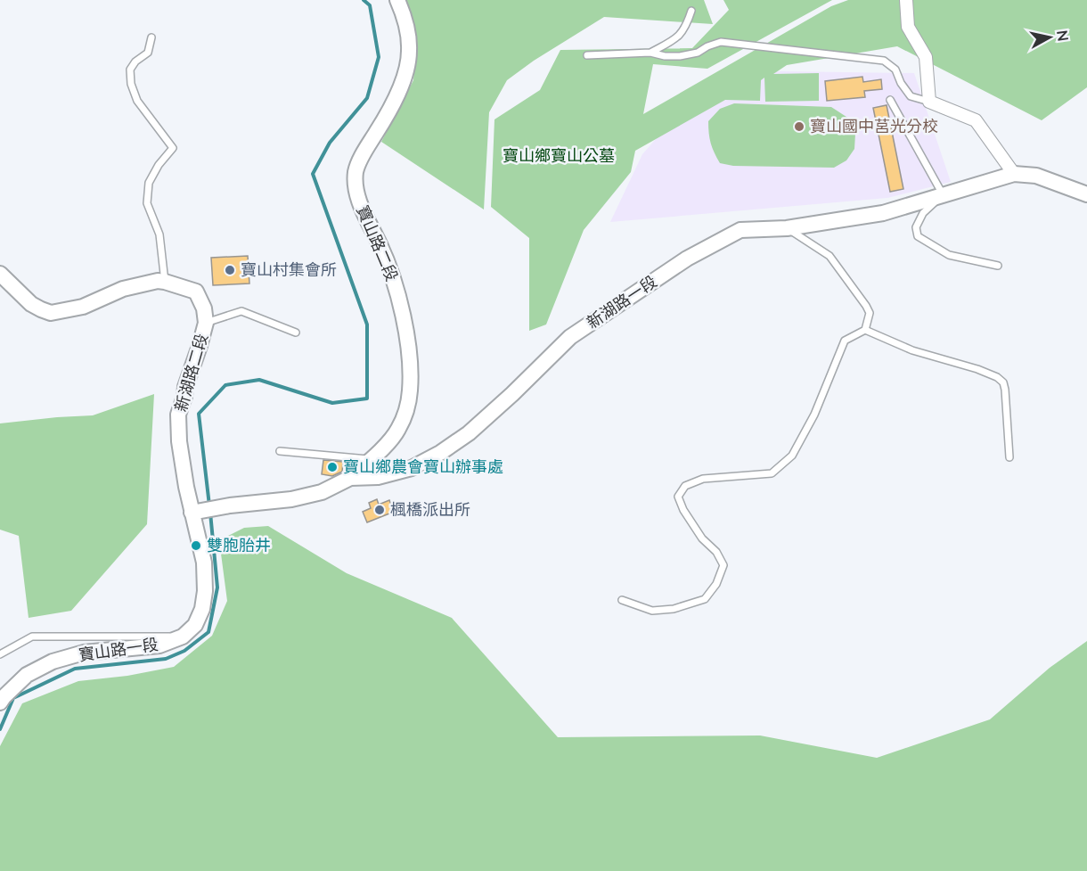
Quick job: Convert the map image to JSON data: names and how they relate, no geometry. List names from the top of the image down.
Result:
{
  "streets": {
    "street": [
      "寶山路二段",
      "新湖路一段",
      "新湖路二段",
      "寶山路一段"
    ]
  },
  "crossings": [
    ["寶山路二段", "新湖路一段"],
    ["新湖路一段", "新湖路二段"]
  ],
  "parks": ["寶山鄉寶山公墓"],
  "places": [
    "寶山國中莒光分校",
    "寶山村集會所",
    "寶山鄉農會寶山辦事處",
    "楓橋派出所",
    "雙胞胎井"
  ],
  "north": "right"
}
